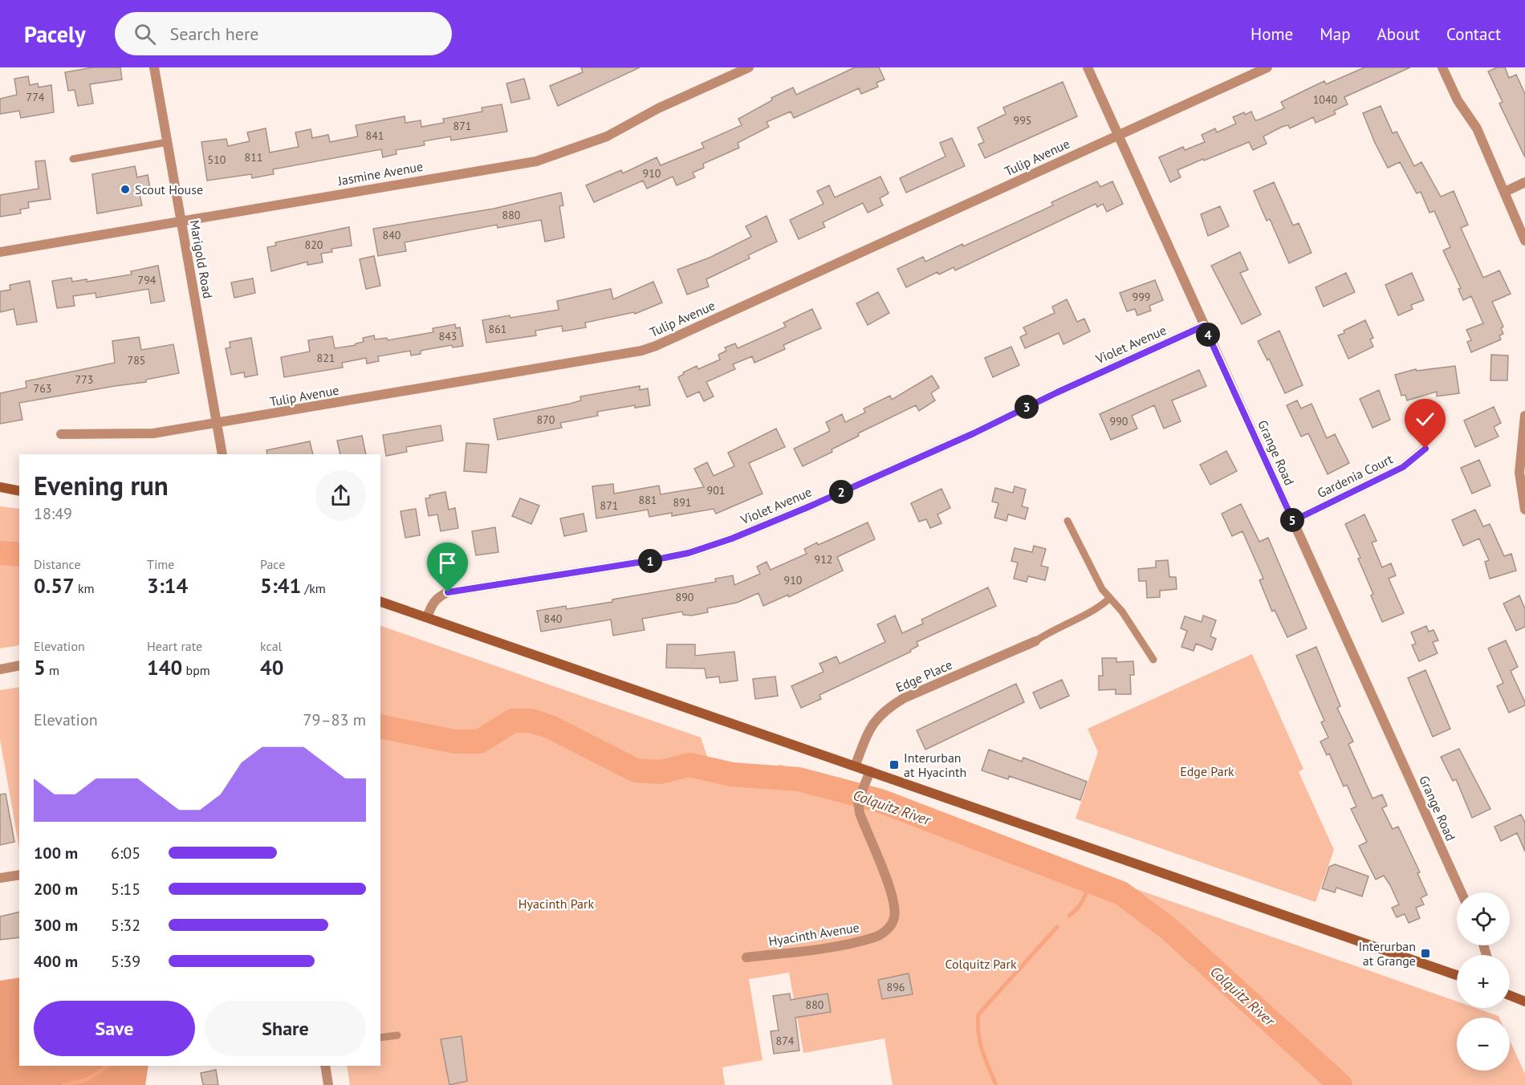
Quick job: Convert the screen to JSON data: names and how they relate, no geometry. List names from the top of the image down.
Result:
{
  "streets": {
    "street": [
      "Tulip Avenue",
      "Jasmine Avenue",
      "Marigold Road",
      "Violet Avenue",
      "Grange Road",
      "Gardenia Court",
      "Edge Place",
      "Hyacinth Avenue"
    ]
  },
  "crossings": [
    ["Tulip Avenue", "Marigold Road"],
    ["Tulip Avenue", "Grange Road"],
    ["Jasmine Avenue", "Marigold Road"],
    ["Violet Avenue", "Grange Road"],
    ["Grange Road", "Gardenia Court"]
  ],
  "water": ["Colquitz River"],
  "parks": ["Edge Park", "Hyacinth Park", "Colquitz Park"],
  "places": {
    "other": ["Scout House"],
    "transit": ["Interurban at Hyacinth", "Interurban at Grange"]
  },
  "house_numbers": [
    "774",
    "1040",
    "995",
    "871",
    "841",
    "811",
    "510",
    "910",
    "880",
    "840",
    "820",
    "794",
    "999",
    "861",
    "843",
    "821",
    "785",
    "773",
    "763",
    "870",
    "990",
    "901",
    "881",
    "891",
    "871",
    "912",
    "910",
    "890",
    "840",
    "896",
    "880",
    "874"
  ],
  "page": {
    "header": "Pacely",
    "search": "Search here",
    "nav": [
      "Home",
      "Map",
      "About",
      "Contact"
    ],
    "pins": [
      "4",
      "3",
      "2",
      "5",
      "1"
    ],
    "heading": ["Evening run", "18:49"],
    "stats": [
      ["Distance", "0.57 km"],
      ["Time", "3:14"],
      ["Pace", "5:41 /km"],
      ["Elevation", "5 m"],
      ["Heart rate", "140 bpm"],
      ["kcal", "40"]
    ],
    "chart": ["Elevation", "79–83 m"],
    "list": [
      {
        "name": "100 m",
        "note": "6:05"
      },
      {
        "name": "200 m",
        "note": "5:15"
      },
      {
        "name": "300 m",
        "note": "5:32"
      },
      {
        "name": "400 m",
        "note": "5:39"
      }
    ],
    "map_buttons": ["+", "−"],
    "buttons": ["Save", "Share"]
  }
}
